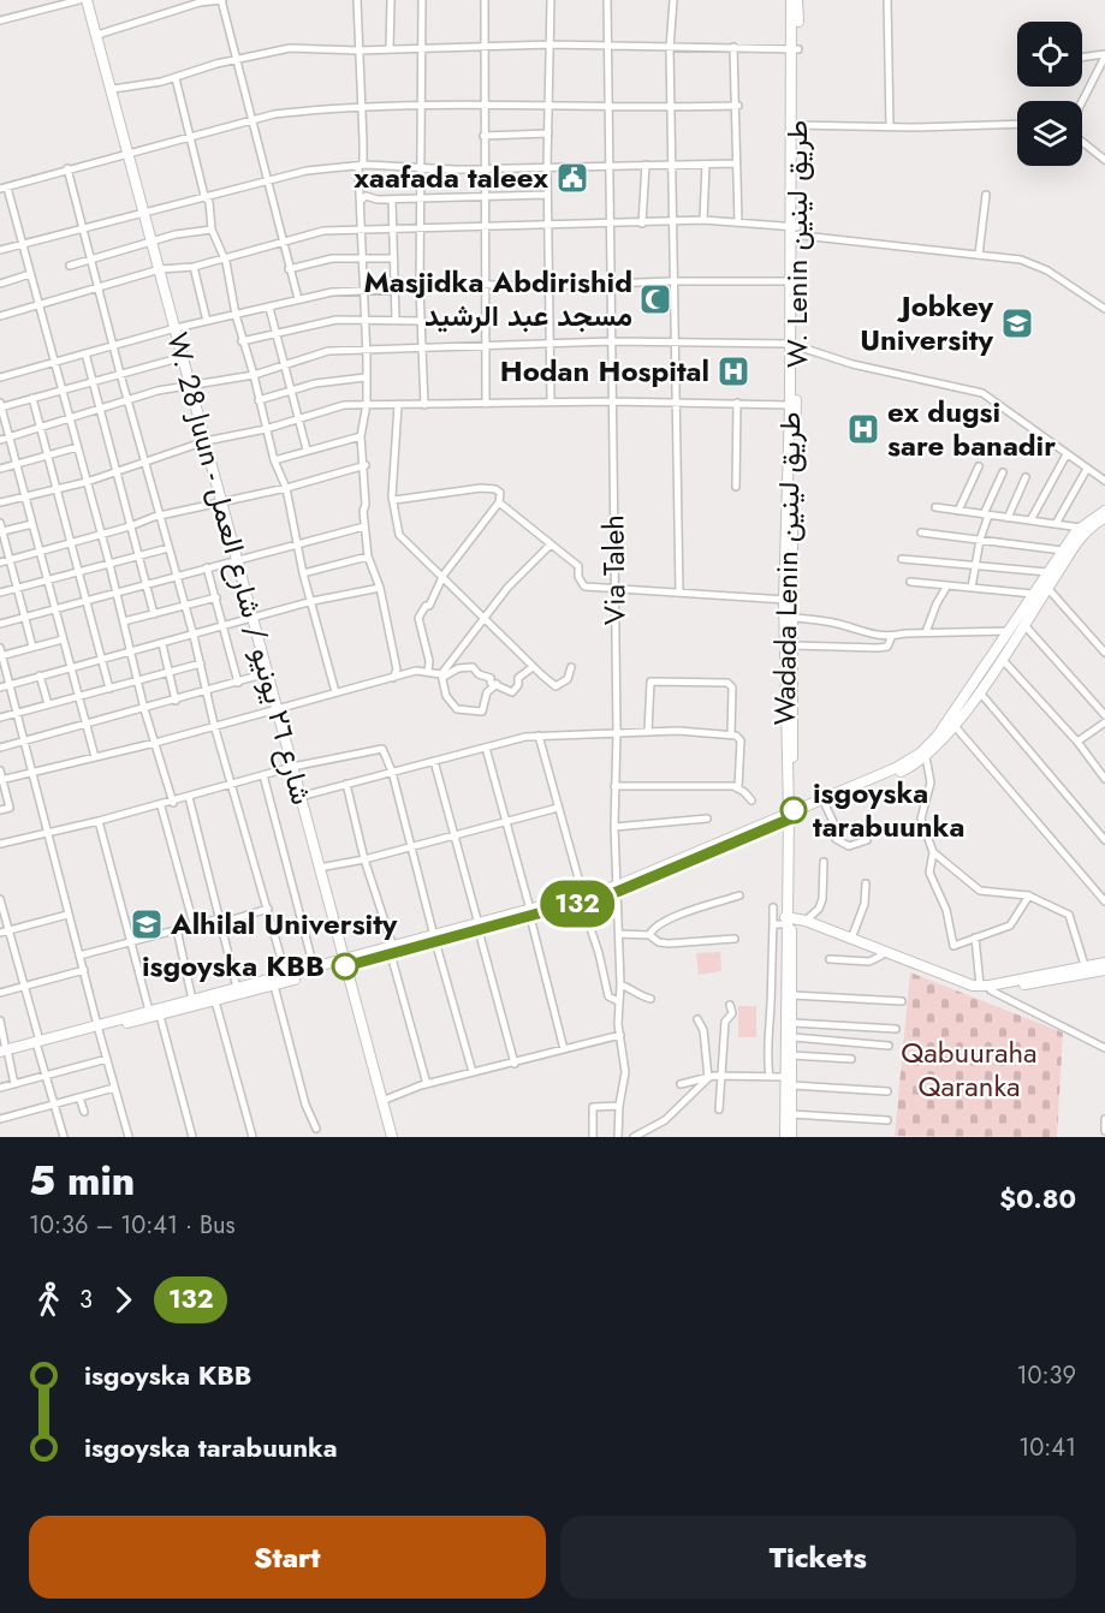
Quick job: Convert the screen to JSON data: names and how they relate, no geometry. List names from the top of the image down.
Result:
{
  "streets": {
    "main road": ["W. Lenin طريق لينين", "W. 28 Juun - شارع ٢٦ يونيو / شارع العمل", "Wadada Lenin طريق لينين"],
    "street": ["Via Taleh"]
  },
  "crossings": [
    ["W. Lenin طريق لينين", "Wadada Lenin طريق لينين"]
  ],
  "parks": ["Qabuuraha Qaranka"],
  "places": {
    "public building": ["xaafada taleex"],
    "mosque": ["Masjidka Abdirishid مسجد عبد الرشيد"],
    "school or university": ["Jobkey University", "Alhilal University"],
    "hospital": ["Hodan Hospital", "ex dugsi sare banadir"],
    "other": ["isgoyska tarabuunka", "isgoyska KBB"]
  },
  "lines": ["bus line 132"],
  "page": {
    "on_map": "132",
    "heading": ["5 min", "10:36 – 10:41 · Bus", "$0.80"],
    "legs": ["3", "132"],
    "list": [
      {
        "name": "isgoyska KBB",
        "value": "10:39"
      },
      {
        "name": "isgoyska tarabuunka",
        "value": "10:41"
      }
    ],
    "buttons": ["Start", "Tickets"]
  }
}
